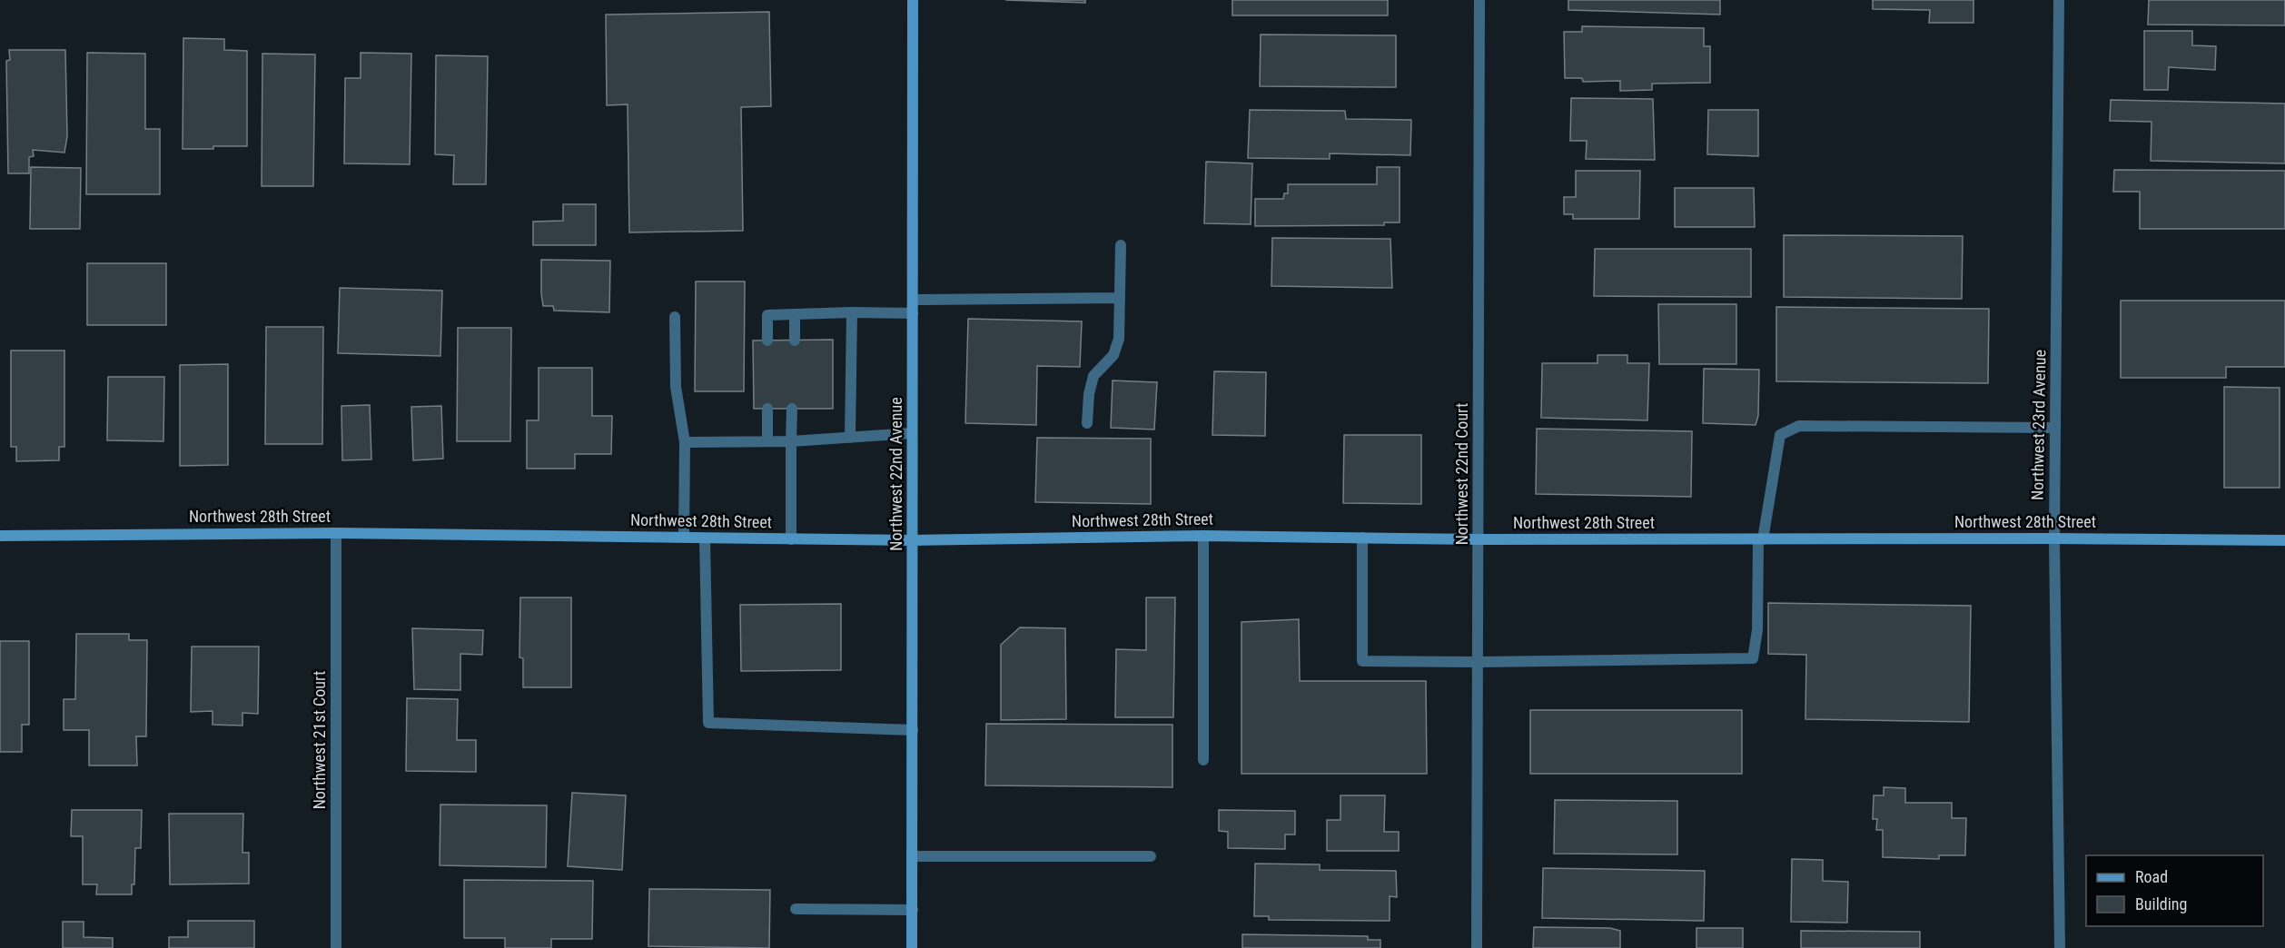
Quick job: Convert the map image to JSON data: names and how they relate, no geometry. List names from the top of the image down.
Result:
{
  "streets": {
    "street": [
      "Northwest 23rd Avenue",
      "Northwest 22nd Avenue",
      "Northwest 22nd Court",
      "Northwest 28th Street",
      "Northwest 21st Court"
    ]
  },
  "crossings": [
    ["Northwest 23rd Avenue", "Northwest 28th Street"],
    ["Northwest 22nd Avenue", "Northwest 28th Street"],
    ["Northwest 22nd Court", "Northwest 28th Street"],
    ["Northwest 28th Street", "Northwest 21st Court"]
  ],
  "legend": ["Road", "Building"]
}
